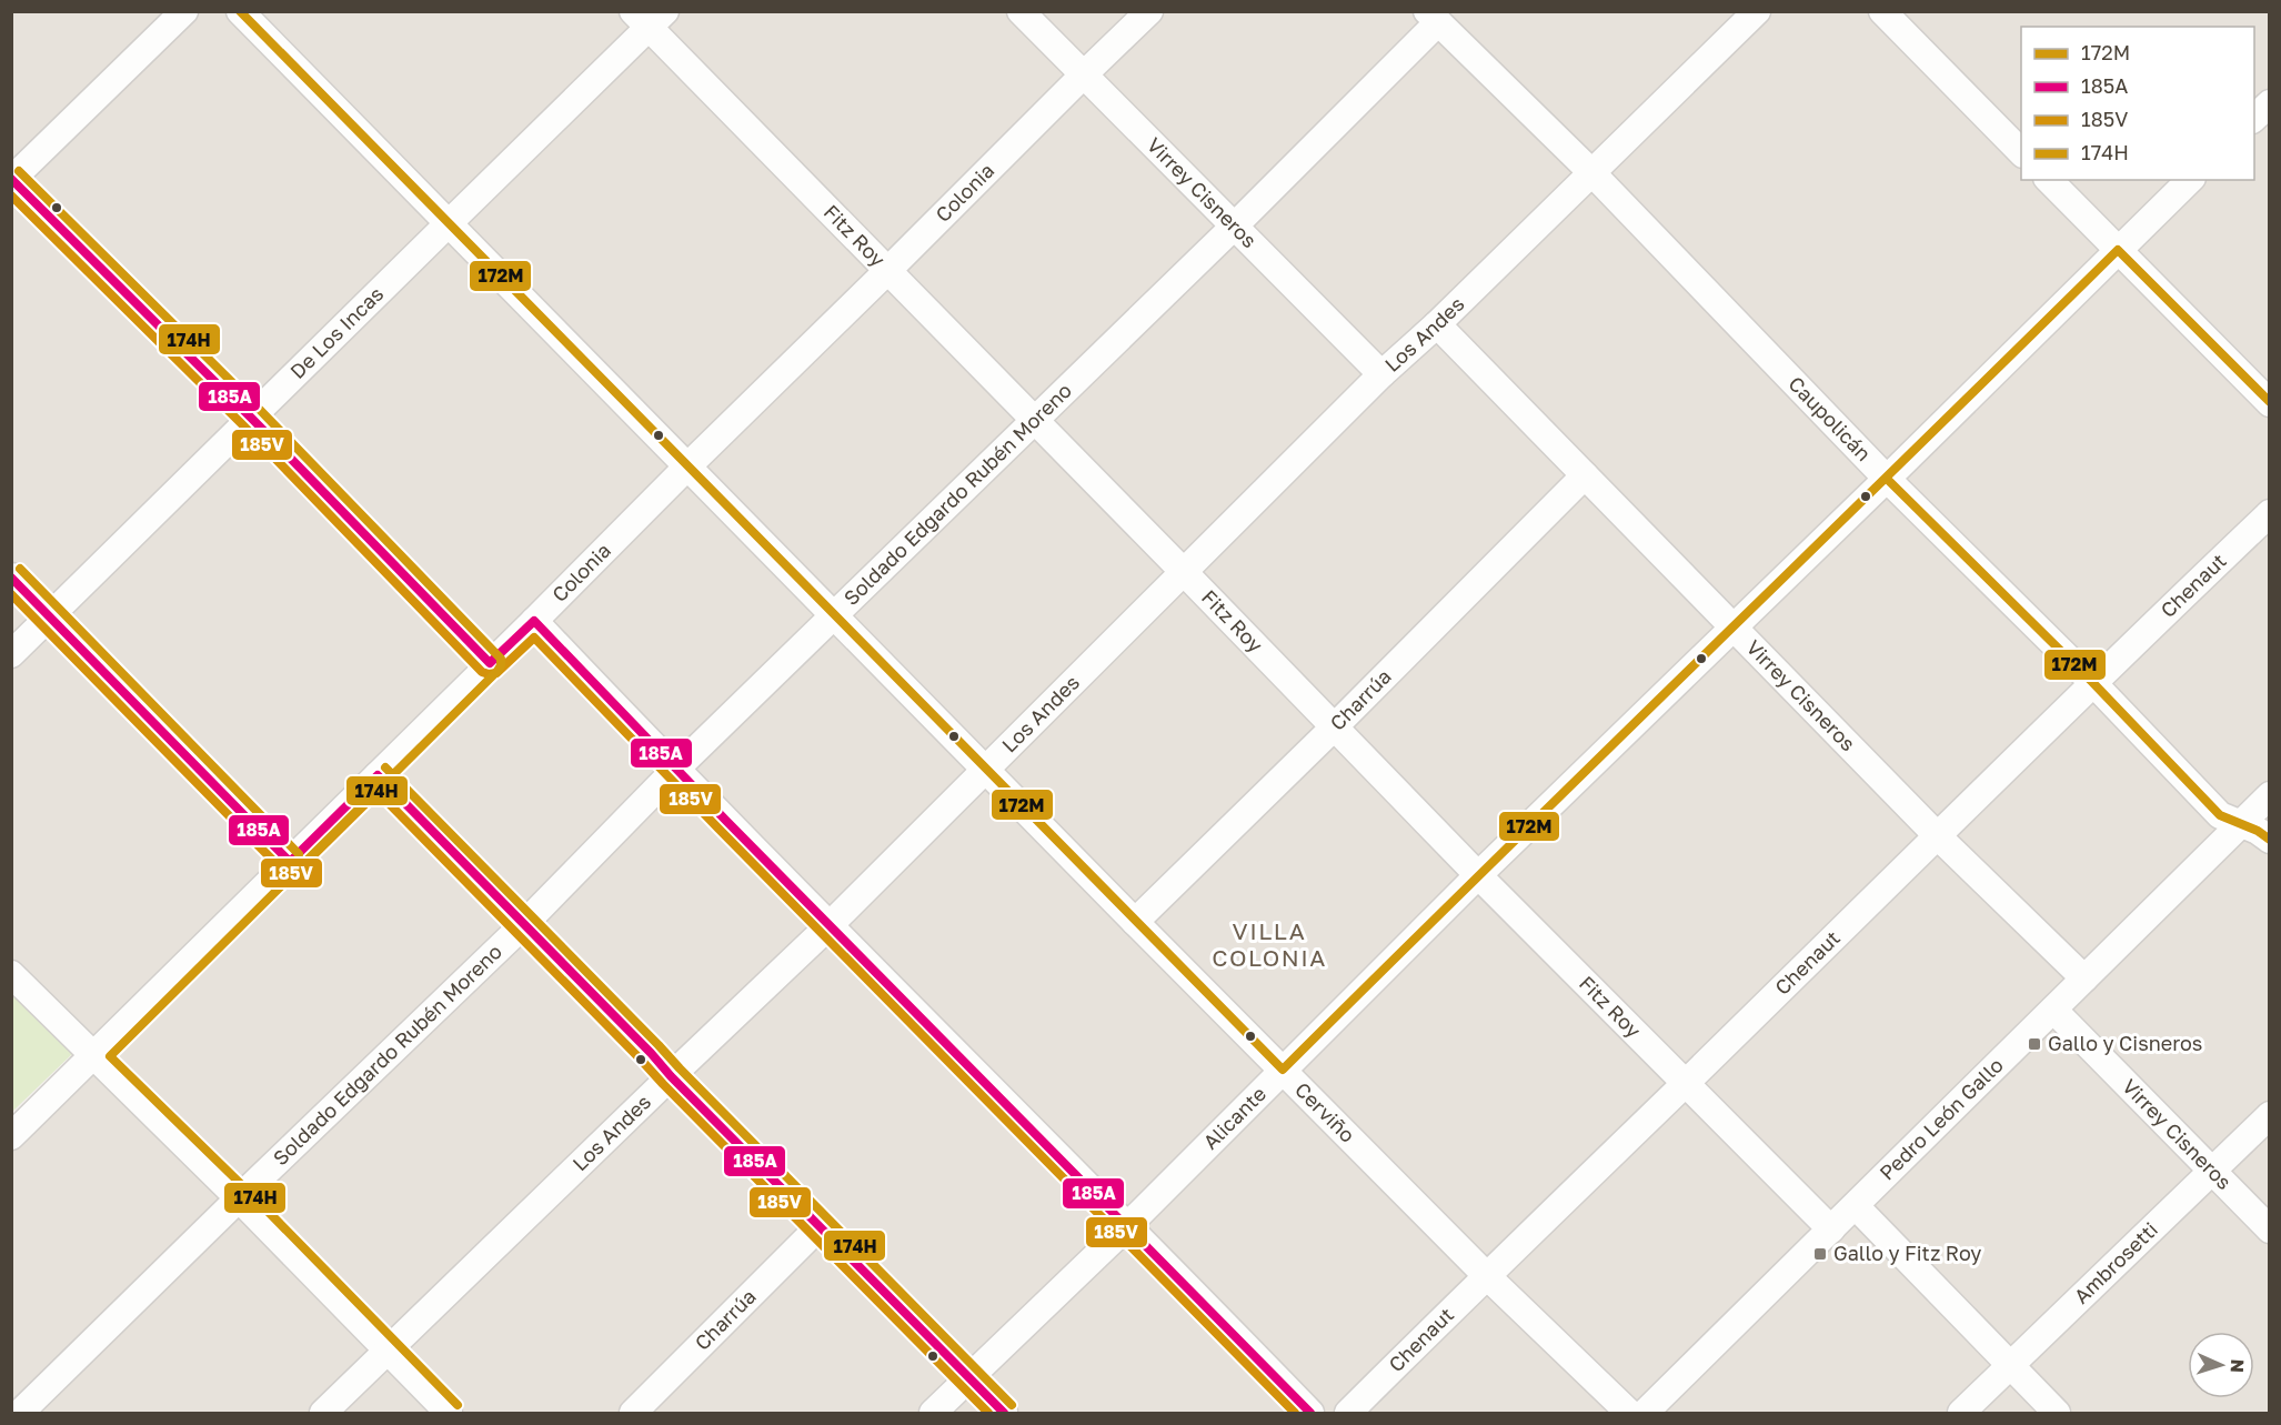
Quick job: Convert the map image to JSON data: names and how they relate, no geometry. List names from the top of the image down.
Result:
{
  "streets": {
    "street": [
      "Virrey Cisneros",
      "Colonia",
      "Fitz Roy",
      "De Los Incas",
      "Los Andes",
      "Caupolicán",
      "Soldado Edgardo Rubén Moreno",
      "Chenaut",
      "Charrúa",
      "Cerviño",
      "Alicante",
      "Pedro León Gallo",
      "Ambrosetti"
    ]
  },
  "crossings": [
    ["Virrey Cisneros", "Colonia"],
    ["Virrey Cisneros", "Los Andes"],
    ["Virrey Cisneros", "Soldado Edgardo Rubén Moreno"],
    ["Virrey Cisneros", "Chenaut"],
    ["Virrey Cisneros", "Charrúa"],
    ["Virrey Cisneros", "Alicante"],
    ["Virrey Cisneros", "Pedro León Gallo"],
    ["Virrey Cisneros", "Ambrosetti"],
    ["Colonia", "Fitz Roy"],
    ["Colonia", "Cerviño"],
    ["Fitz Roy", "De Los Incas"],
    ["Fitz Roy", "Los Andes"],
    ["Fitz Roy", "Soldado Edgardo Rubén Moreno"],
    ["Fitz Roy", "Chenaut"],
    ["Fitz Roy", "Charrúa"],
    ["Fitz Roy", "Alicante"],
    ["Fitz Roy", "Pedro León Gallo"],
    ["De Los Incas", "Cerviño"],
    ["Los Andes", "Caupolicán"],
    ["Los Andes", "Cerviño"],
    ["Caupolicán", "Soldado Edgardo Rubén Moreno"],
    ["Caupolicán", "Chenaut"],
    ["Caupolicán", "Alicante"],
    ["Caupolicán", "Pedro León Gallo"],
    ["Soldado Edgardo Rubén Moreno", "Cerviño"],
    ["Chenaut", "Cerviño"],
    ["Charrúa", "Cerviño"],
    ["Cerviño", "Alicante"]
  ],
  "districts": ["VILLA COLONIA"],
  "places": {
    "transit": ["Gallo y Cisneros", "Gallo y Fitz Roy"]
  },
  "lines": [
    "transit line 172M",
    "transit line 174H",
    "transit line 185A",
    "transit line 185V"
  ],
  "legend": [
    "172M",
    "185A",
    "185V",
    "174H"
  ],
  "north": "right"
}
